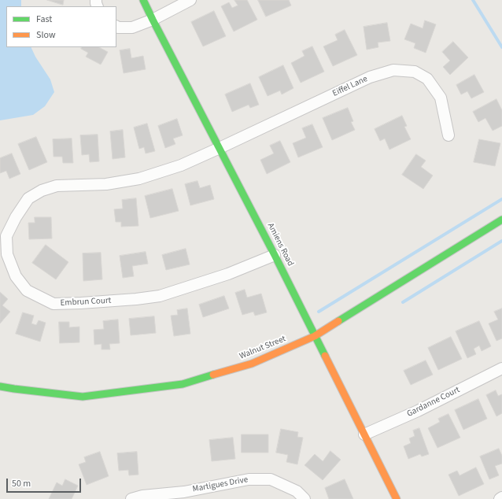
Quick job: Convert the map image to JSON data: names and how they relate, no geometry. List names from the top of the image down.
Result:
{
  "streets": {
    "street": [
      "Eiffel Lane",
      "Amiens Road",
      "Embrun Court",
      "Walnut Street",
      "Gardanne Court",
      "Martigues Drive"
    ]
  },
  "crossings": [
    ["Eiffel Lane", "Amiens Road"],
    ["Eiffel Lane", "Embrun Court"],
    ["Amiens Road", "Embrun Court"],
    ["Amiens Road", "Walnut Street"],
    ["Amiens Road", "Gardanne Court"]
  ],
  "legend": ["Fast", "Slow"],
  "scale_bar": "50 m"
}
